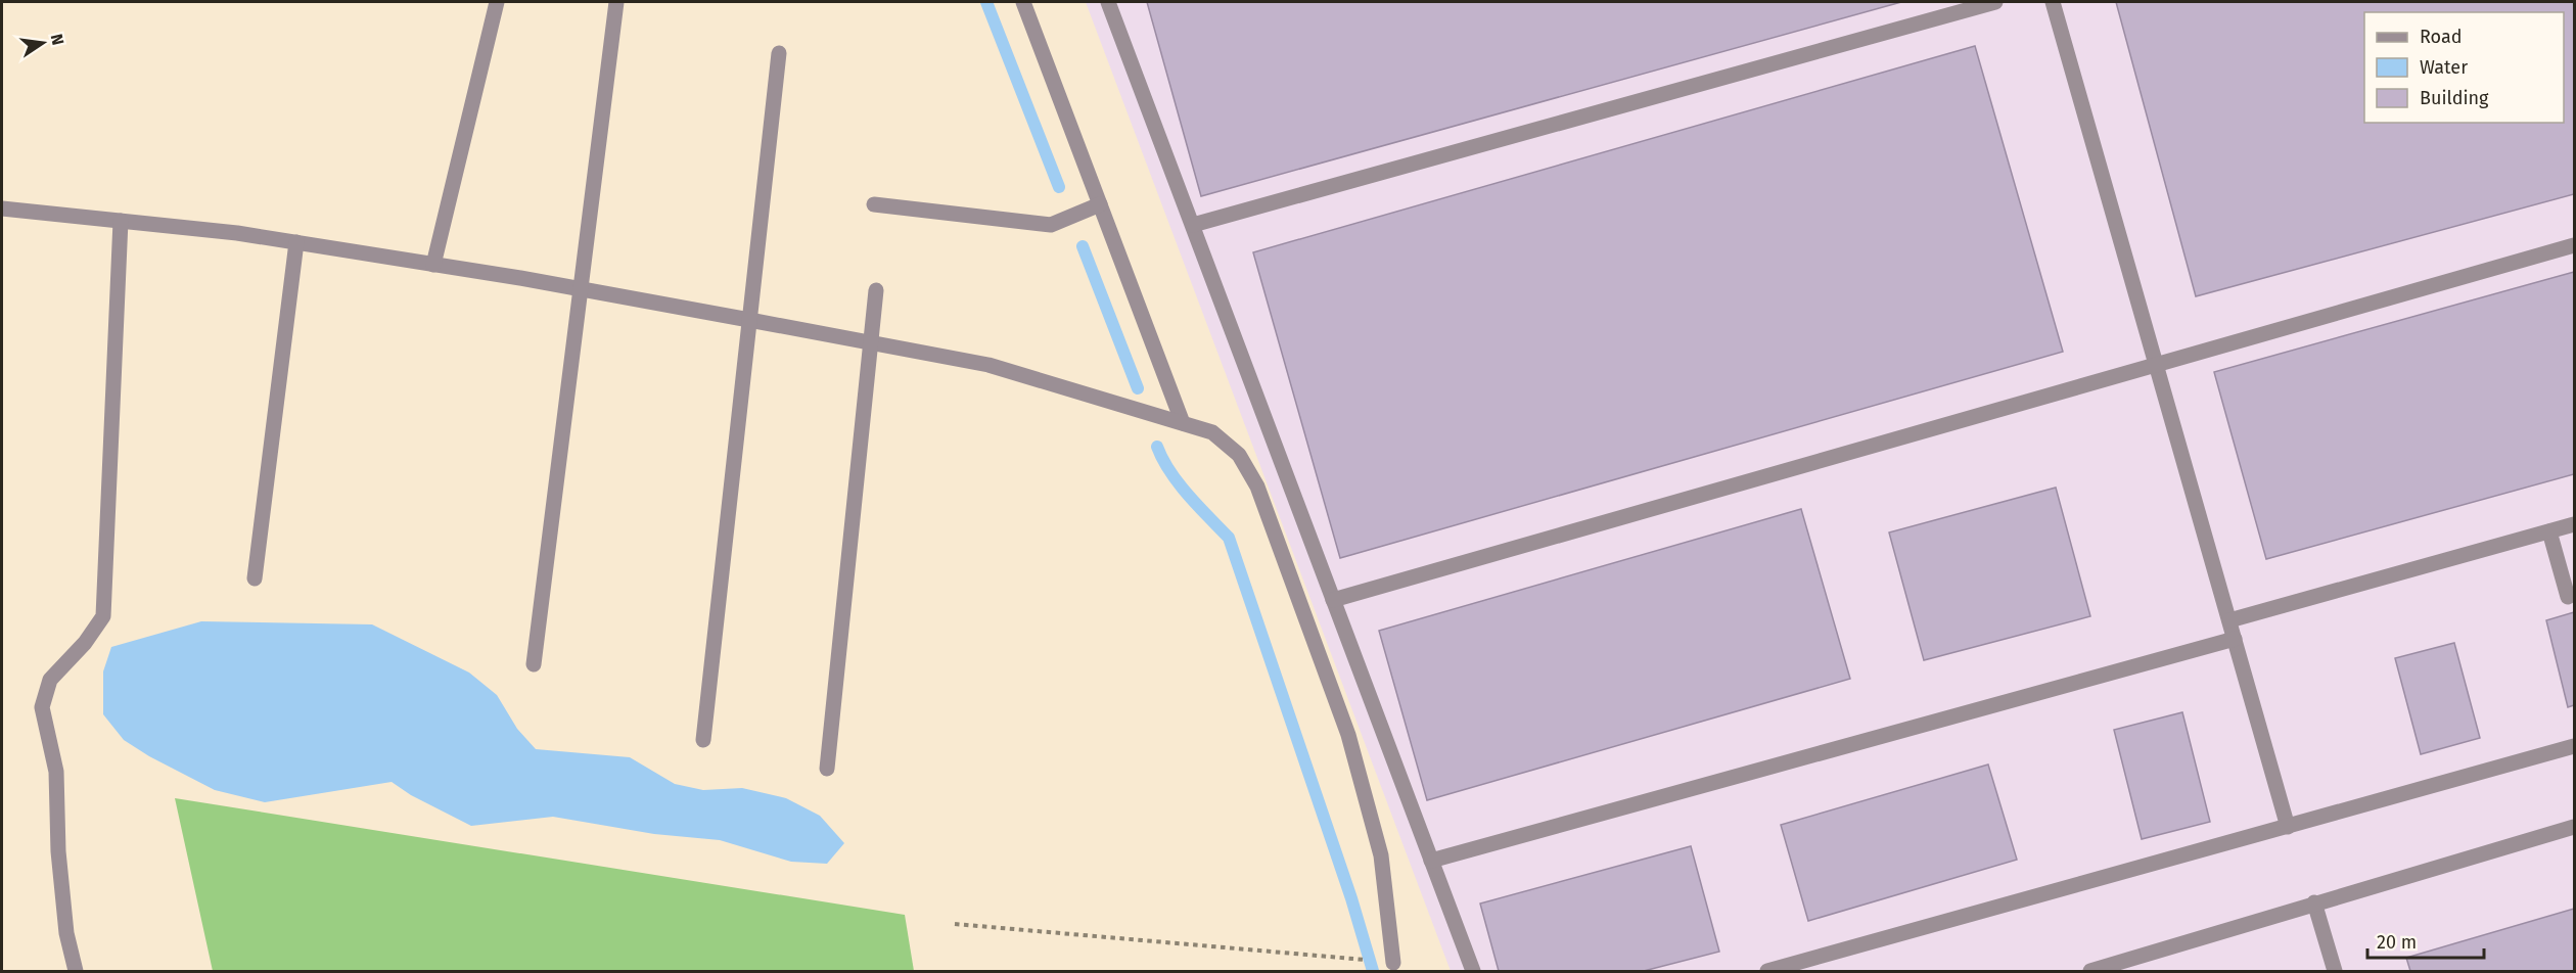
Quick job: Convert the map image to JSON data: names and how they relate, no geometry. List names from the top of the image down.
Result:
{
  "legend": ["Road", "Water", "Building"],
  "scale_bar": "20 m",
  "north": "right"
}
